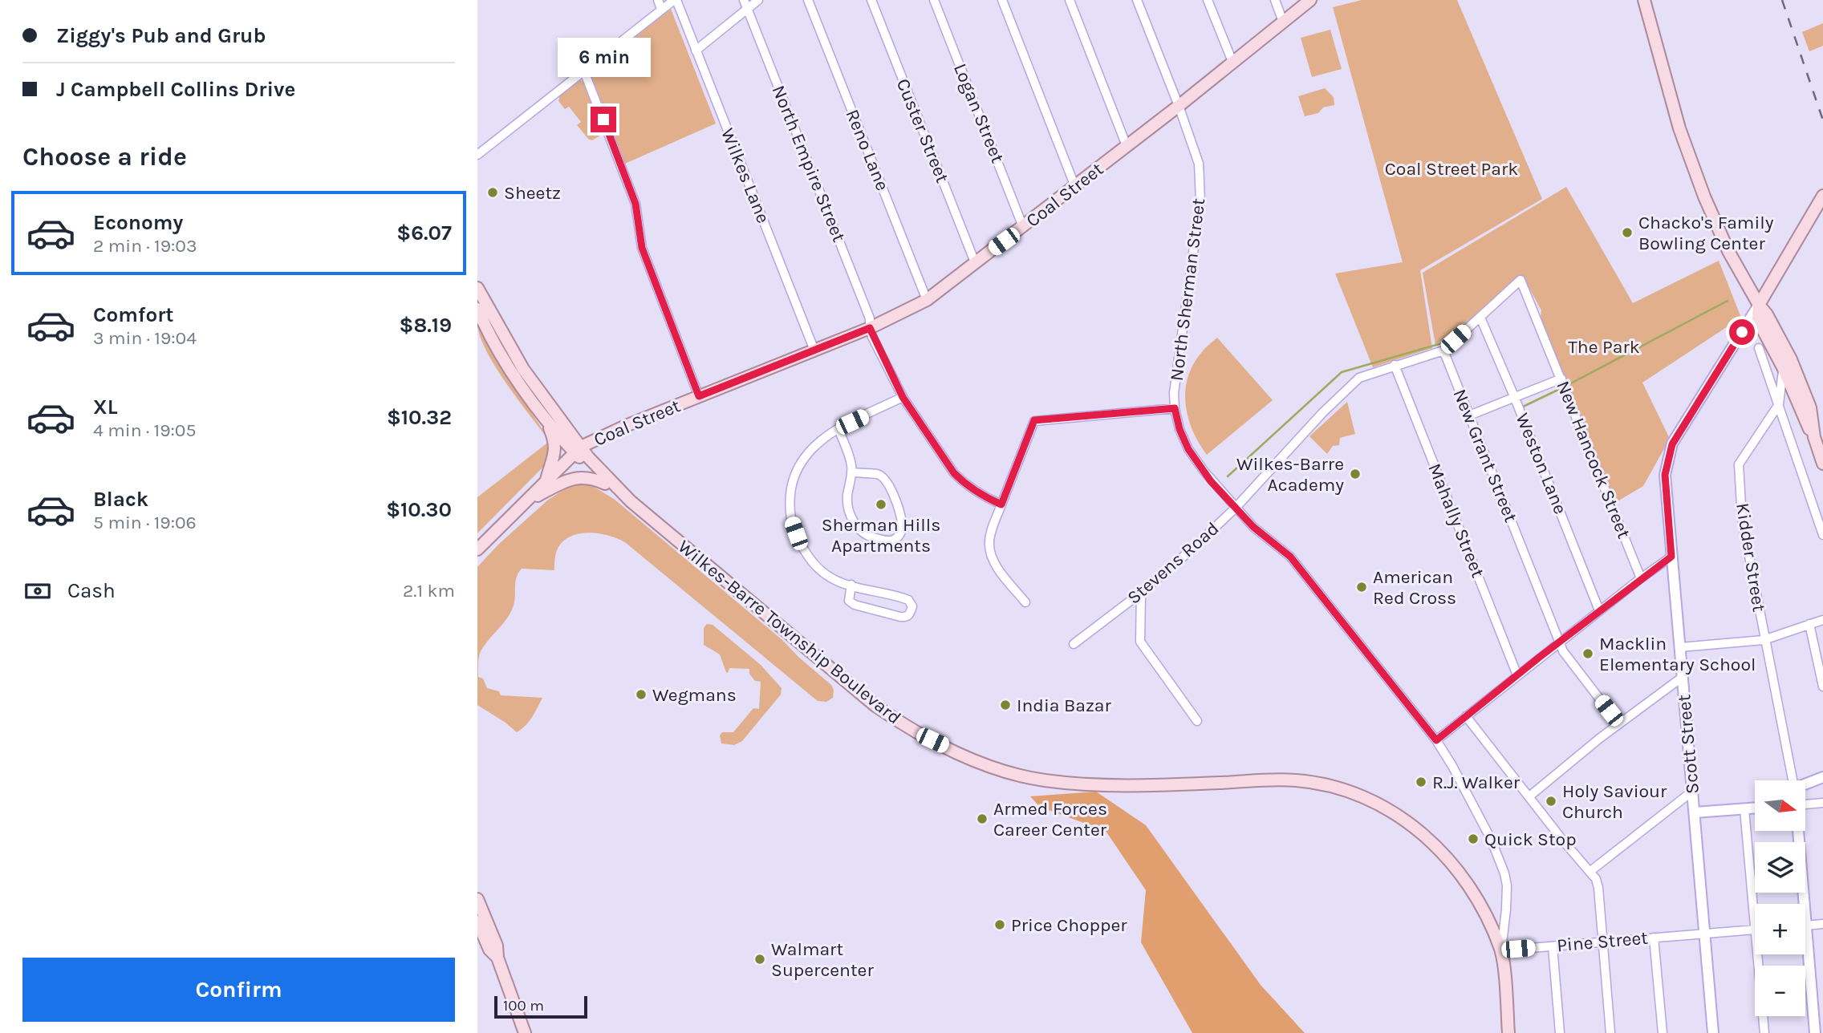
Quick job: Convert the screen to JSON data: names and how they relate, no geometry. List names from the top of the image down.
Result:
{
  "streets": {
    "main road": ["Coal Street", "Wilkes-Barre Township Boulevard", "Scott Street"],
    "street": [
      "Logan Street",
      "Custer Street",
      "Reno Lane",
      "North Empire Street",
      "Wilkes Lane",
      "North Sherman Street",
      "New Grant Street",
      "New Hancock Street",
      "Weston Lane",
      "Mahally Street",
      "Kidder Street",
      "Stevens Road",
      "Pine Street"
    ]
  },
  "crossings": [
    ["Logan Street", "Coal Street"],
    ["Custer Street", "Coal Street"],
    ["Reno Lane", "Coal Street"],
    ["North Empire Street", "Coal Street"],
    ["Wilkes Lane", "Coal Street"],
    ["Coal Street", "North Sherman Street"],
    ["Coal Street", "Wilkes-Barre Township Boulevard"],
    ["North Sherman Street", "Stevens Road"],
    ["North Sherman Street", "Wilkes-Barre Township Boulevard"],
    ["North Sherman Street", "Pine Street"],
    ["New Hancock Street", "Weston Lane"],
    ["Mahally Street", "Stevens Road"],
    ["Wilkes-Barre Township Boulevard", "Pine Street"],
    ["Scott Street", "Pine Street"]
  ],
  "parks": ["Coal Street Park", "The Park"],
  "places": [
    "Sheetz",
    "Chacko's Family Bowling Center",
    "Wilkes-Barre Academy",
    "Sherman Hills Apartments",
    "American Red Cross",
    "Macklin Elementary School",
    "Wegmans",
    "India Bazar",
    "R.J. Walker",
    "Holy Saviour Church",
    "Armed Forces Career Center",
    "Quick Stop",
    "Price Chopper",
    "Walmart Supercenter"
  ],
  "scale_bar": "100 m",
  "north": "right",
  "page": {
    "banner": ["Ziggy's Pub and Grub", "J Campbell Collins Drive"],
    "bubble": "6 min",
    "heading": "Choose a ride",
    "list": [
      {
        "name": "Economy",
        "note": "2 min · 19:03",
        "value": "$6.07"
      },
      {
        "name": "Comfort",
        "note": "3 min · 19:04",
        "value": "$8.19"
      },
      {
        "name": "XL",
        "note": "4 min · 19:05",
        "value": "$10.32"
      },
      {
        "name": "Black",
        "note": "5 min · 19:06",
        "value": "$10.30"
      }
    ],
    "pay": ["Cash", "2.1 km"],
    "map_buttons": ["+", "−"],
    "buttons": "Confirm",
    "scale": "100 m"
  }
}
